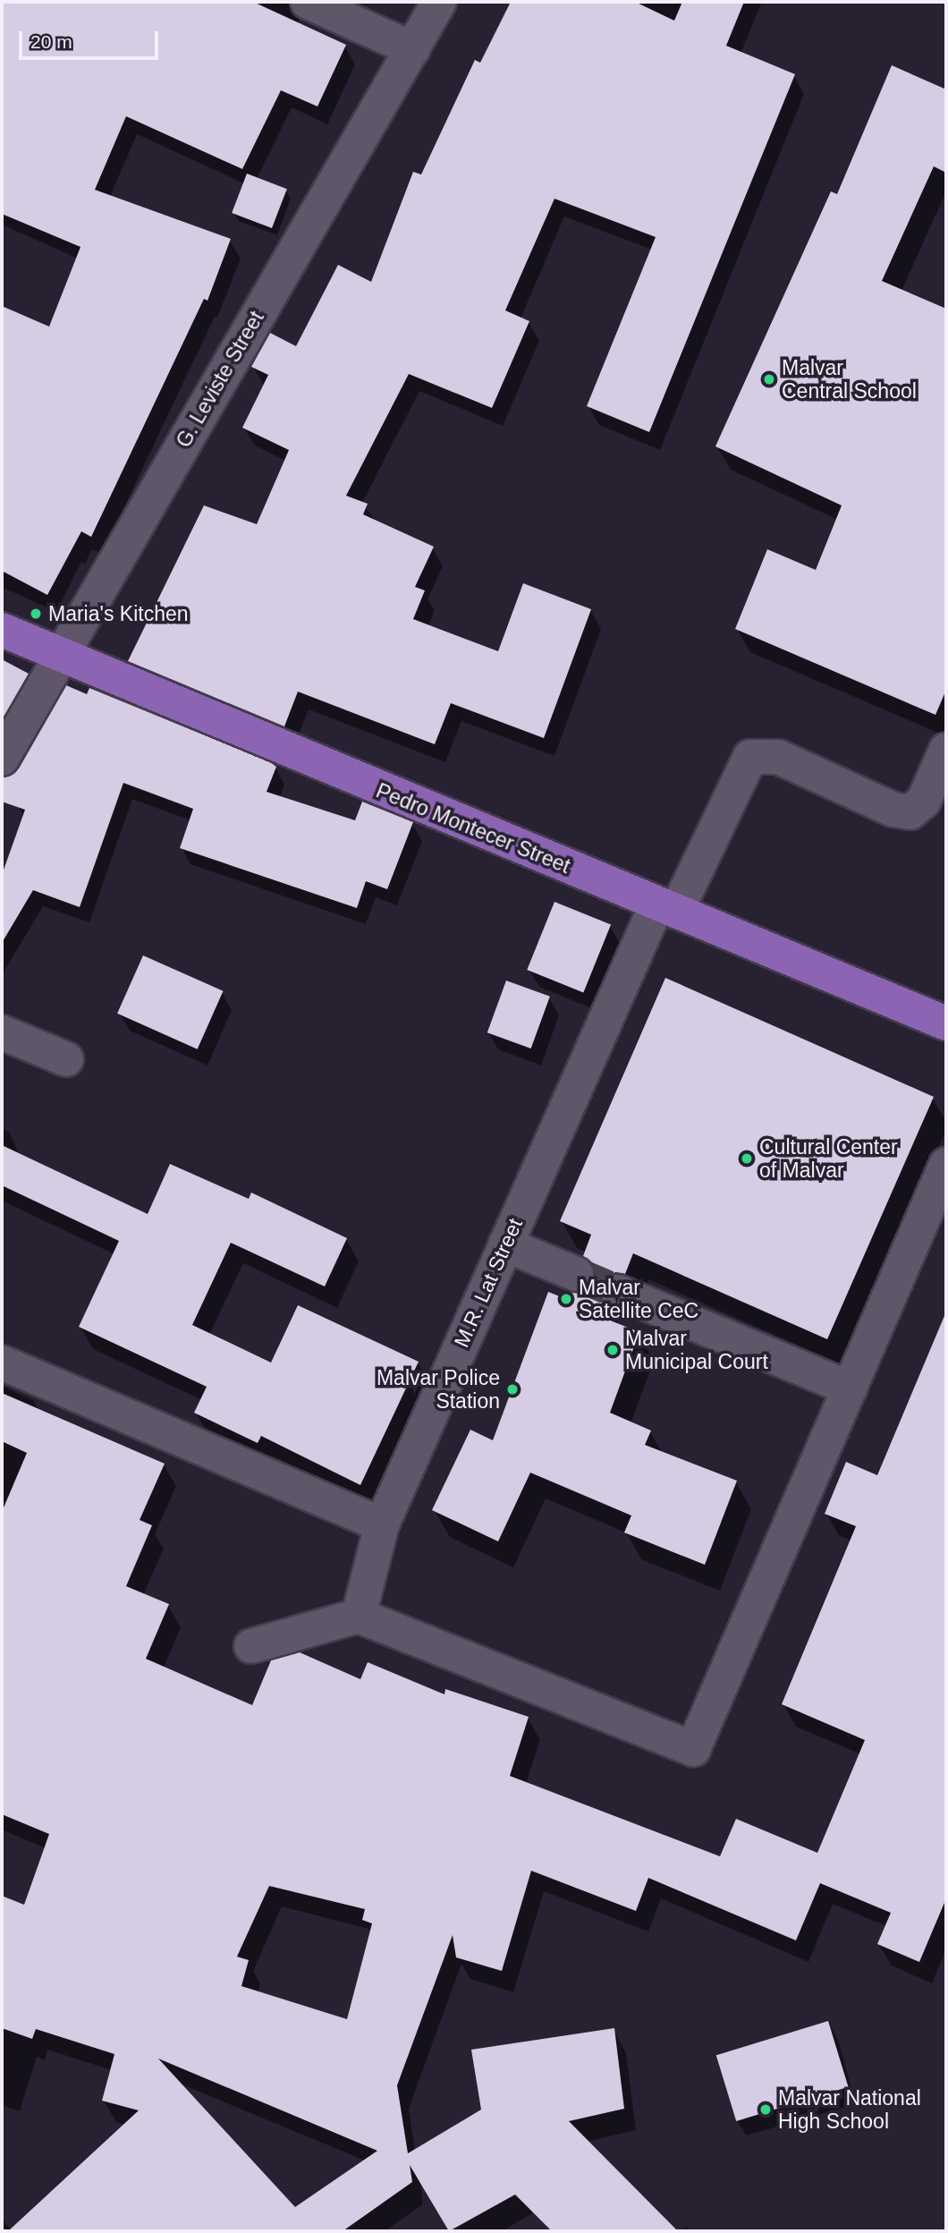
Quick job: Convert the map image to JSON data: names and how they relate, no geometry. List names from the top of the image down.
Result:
{
  "streets": {
    "main road": ["Pedro Montecer Street"],
    "street": ["G. Leviste Street", "M.R. Lat Street"]
  },
  "crossings": [
    ["G. Leviste Street", "Pedro Montecer Street"],
    ["Pedro Montecer Street", "M.R. Lat Street"]
  ],
  "places": [
    "Malvar Central School",
    "Maria's Kitchen",
    "Cultural Center of Malvar",
    "Malvar Satellite CeC",
    "Malvar Municipal Court",
    "Malvar Police Station",
    "Malvar National High School"
  ],
  "scale_bar": "20 m"
}
